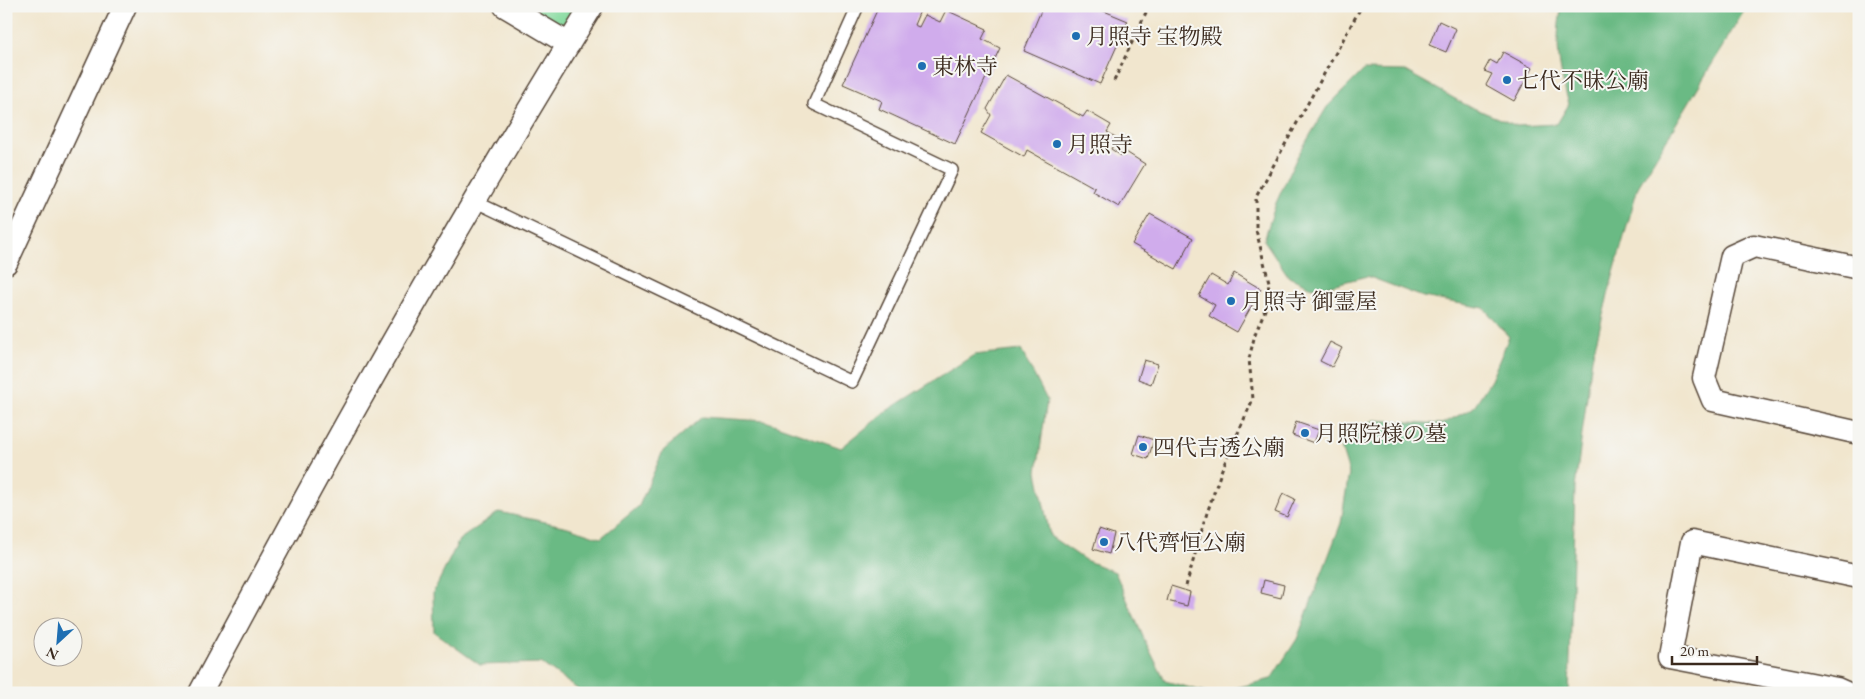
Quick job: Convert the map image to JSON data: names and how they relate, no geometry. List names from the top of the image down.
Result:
{
  "places": [
    "月照寺 宝物殿",
    "東林寺",
    "七代不昧公廟",
    "月照寺",
    "月照寺 御霊屋",
    "月照院様の墓",
    "四代吉透公廟",
    "八代齊恒公廟"
  ],
  "scale_bar": "20 m",
  "north": "bottom left"
}
